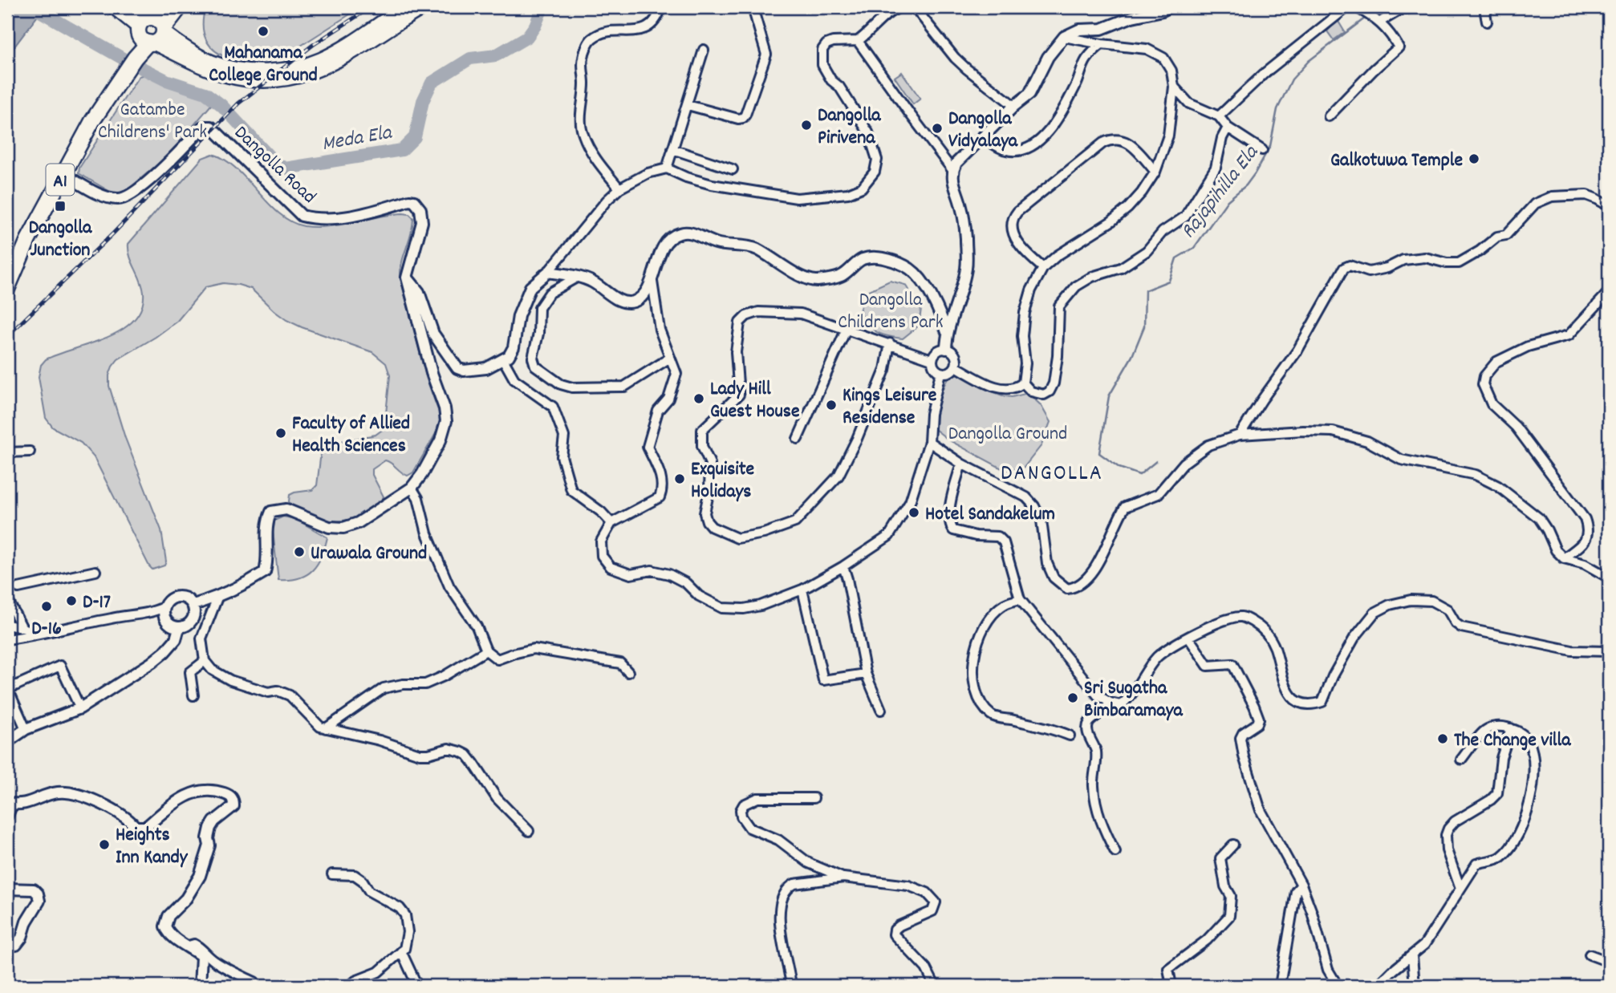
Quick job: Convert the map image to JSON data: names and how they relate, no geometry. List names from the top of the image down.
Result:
{
  "streets": {
    "highway": ["A1"],
    "street": ["Dangolla Road"]
  },
  "crossings": [
    ["Dangolla Road", "A1"]
  ],
  "districts": ["DANGOLLA"],
  "water": ["Meda Ela", "Rajapihilla Ela"],
  "parks": ["Gatambe Childrens' Park", "Dangolla Childrens Park", "Dangolla Ground"],
  "places": {
    "other": [
      "Mahanama College Ground",
      "Dangolla Pirivena",
      "Dangolla Vidyalaya",
      "Galkotuwa Temple",
      "Lady Hill Guest House",
      "Kings Leisure Residense",
      "Faculty of Allied Health Sciences",
      "Exquisite Holidays",
      "Hotel Sandakelum",
      "Urawala Ground",
      "D-17",
      "D-16",
      "Sri Sugatha Bimbaramaya",
      "The Change villa",
      "Heights Inn Kandy"
    ],
    "transit": ["Dangolla Junction"]
  }
}
